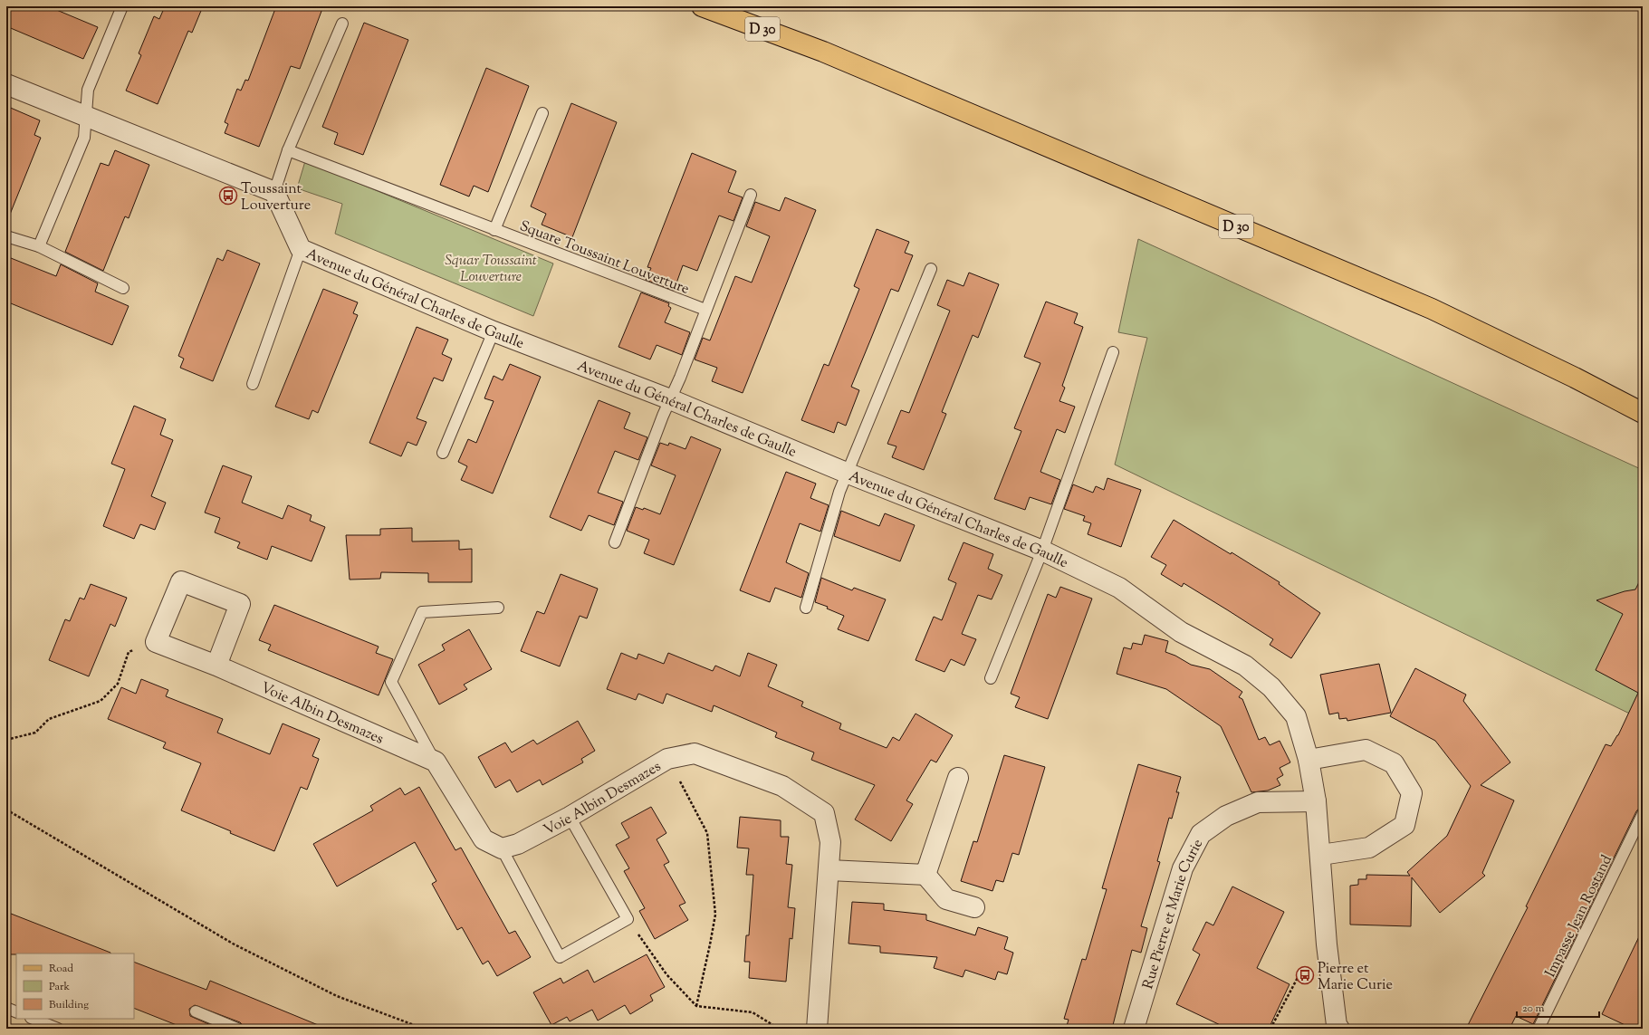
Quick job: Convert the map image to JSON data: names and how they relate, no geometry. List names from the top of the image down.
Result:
{
  "streets": {
    "main road": ["D 30"],
    "street": ["Avenue du Général Charles de Gaulle", "Voie Albin Desmazes", "Rue Pierre et Marie Curie"],
    "lane": ["Square Toussaint Louverture", "Impasse Jean Rostand"]
  },
  "crossings": [
    ["Avenue du Général Charles de Gaulle", "Rue Pierre et Marie Curie"]
  ],
  "parks": ["Squar Toussaint Louverture"],
  "places": {
    "bus stop": ["Toussaint Louverture", "Pierre et Marie Curie"]
  },
  "legend": ["Road", "Park", "Building"],
  "scale_bar": "20 m"
}
